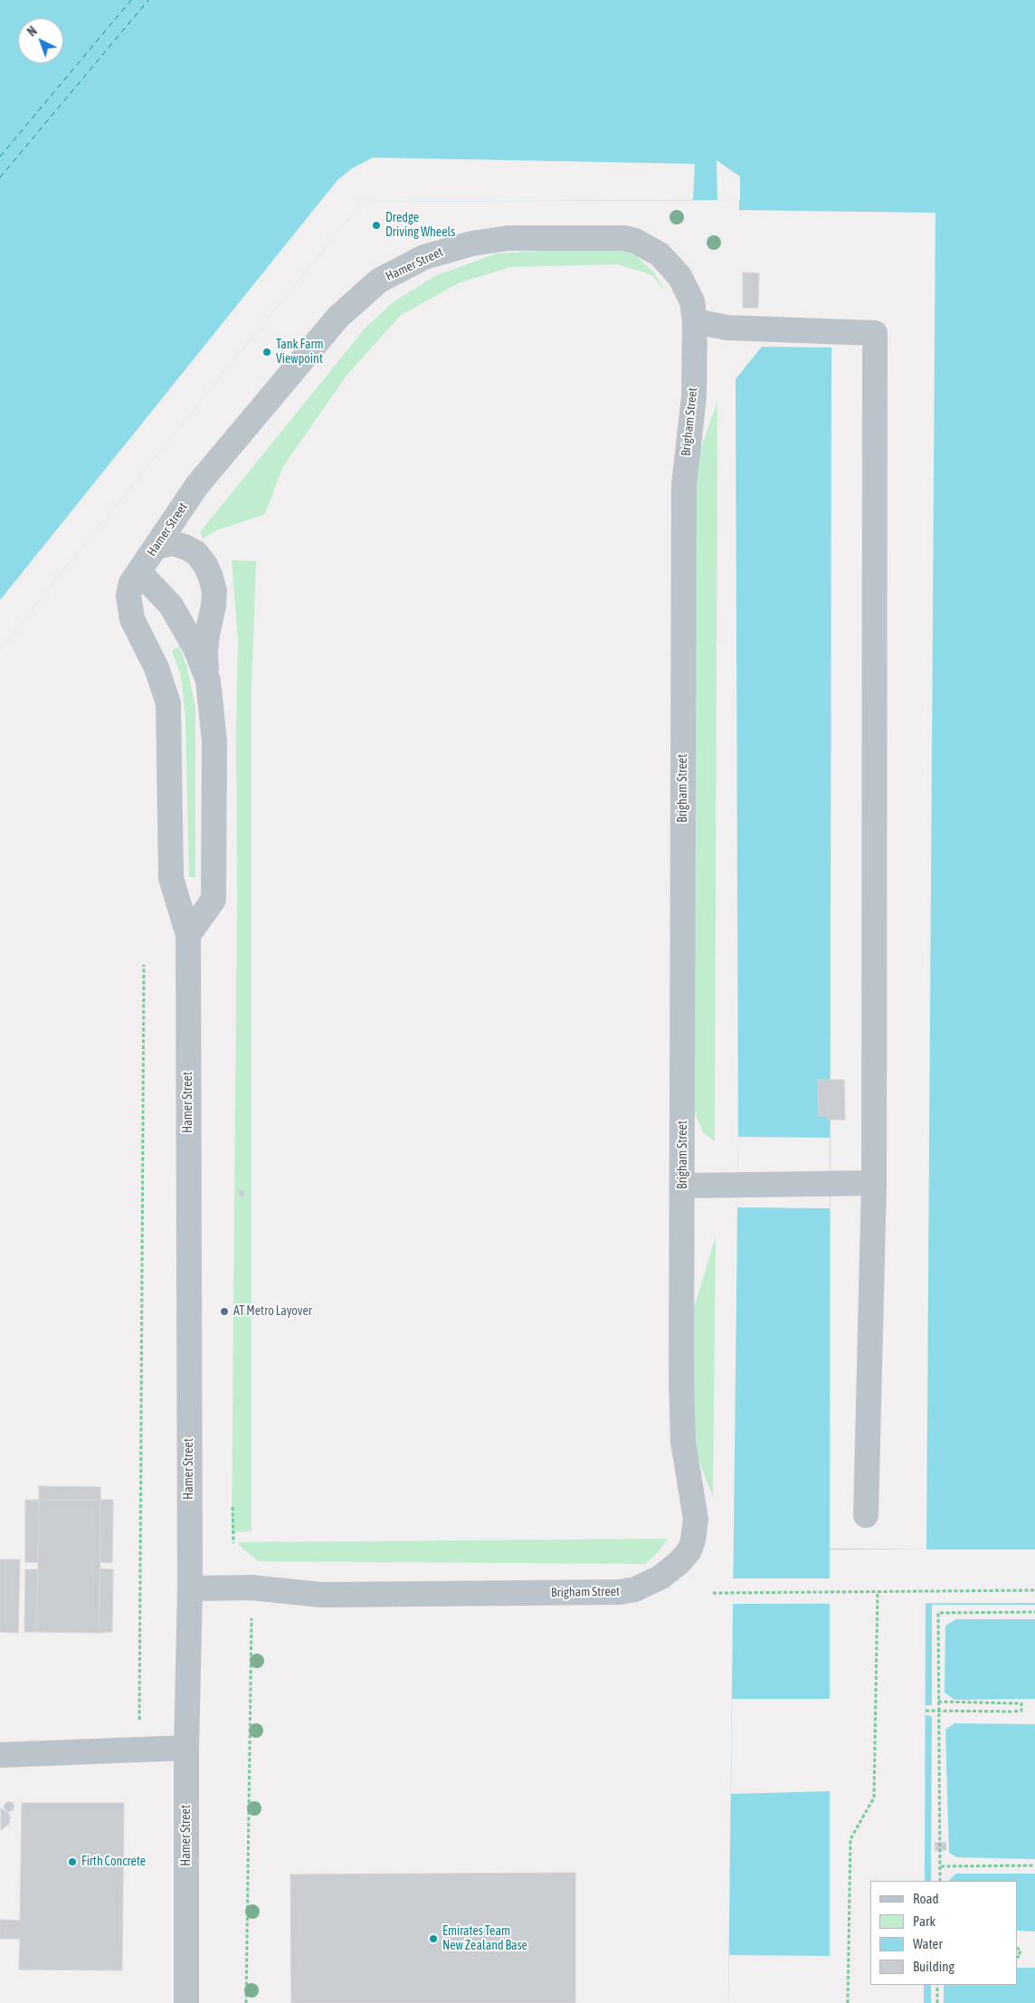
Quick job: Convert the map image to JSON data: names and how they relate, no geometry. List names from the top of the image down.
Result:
{
  "streets": {
    "street": ["Hamer Street", "Brigham Street"]
  },
  "crossings": [
    ["Hamer Street", "Brigham Street"]
  ],
  "places": [
    "Dredge Driving Wheels",
    "Tank Farm Viewpoint",
    "AT Metro Layover",
    "Firth Concrete",
    "Emirates Team New Zealand Base"
  ],
  "legend": [
    "Road",
    "Park",
    "Water",
    "Building"
  ],
  "north": "top left"
}
